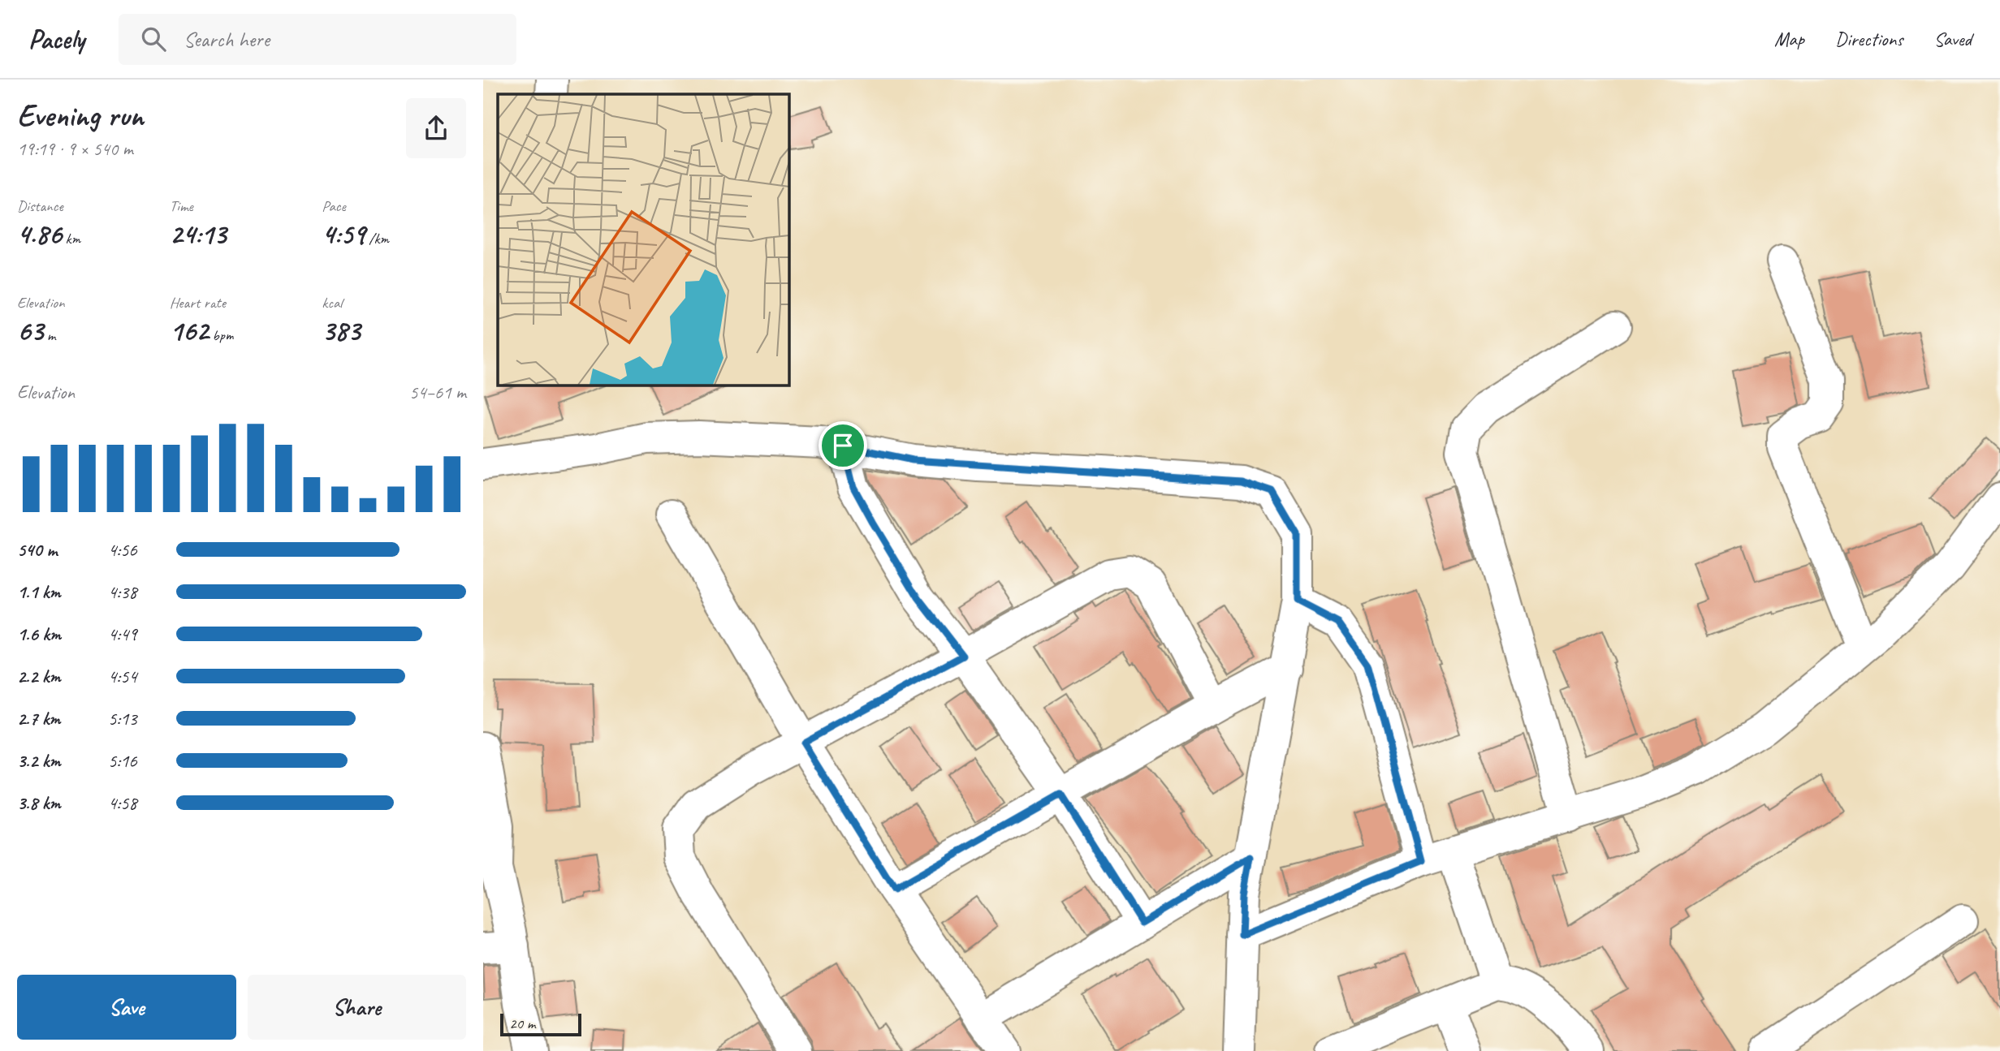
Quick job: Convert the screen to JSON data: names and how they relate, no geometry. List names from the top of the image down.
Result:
{
  "scale_bar": "20 m",
  "page": {
    "header": "Pacely",
    "search": "Search here",
    "nav": ["Map", "Directions", "Saved"],
    "heading": ["Evening run", "19:19 · 9 × 540 m"],
    "stats": [
      ["Distance", "4.86 km"],
      ["Time", "24:13"],
      ["Pace", "4:59 /km"],
      ["Elevation", "63 m"],
      ["Heart rate", "162 bpm"],
      ["kcal", "383"]
    ],
    "chart": ["Elevation", "54–61 m"],
    "list": [
      {
        "name": "540 m",
        "note": "4:56"
      },
      {
        "name": "1.1 km",
        "note": "4:38"
      },
      {
        "name": "1.6 km",
        "note": "4:49"
      },
      {
        "name": "2.2 km",
        "note": "4:54"
      },
      {
        "name": "2.7 km",
        "note": "5:13"
      },
      {
        "name": "3.2 km",
        "note": "5:16"
      },
      {
        "name": "3.8 km",
        "note": "4:58"
      }
    ],
    "buttons": ["Save", "Share"],
    "scale": "20 m"
  }
}
